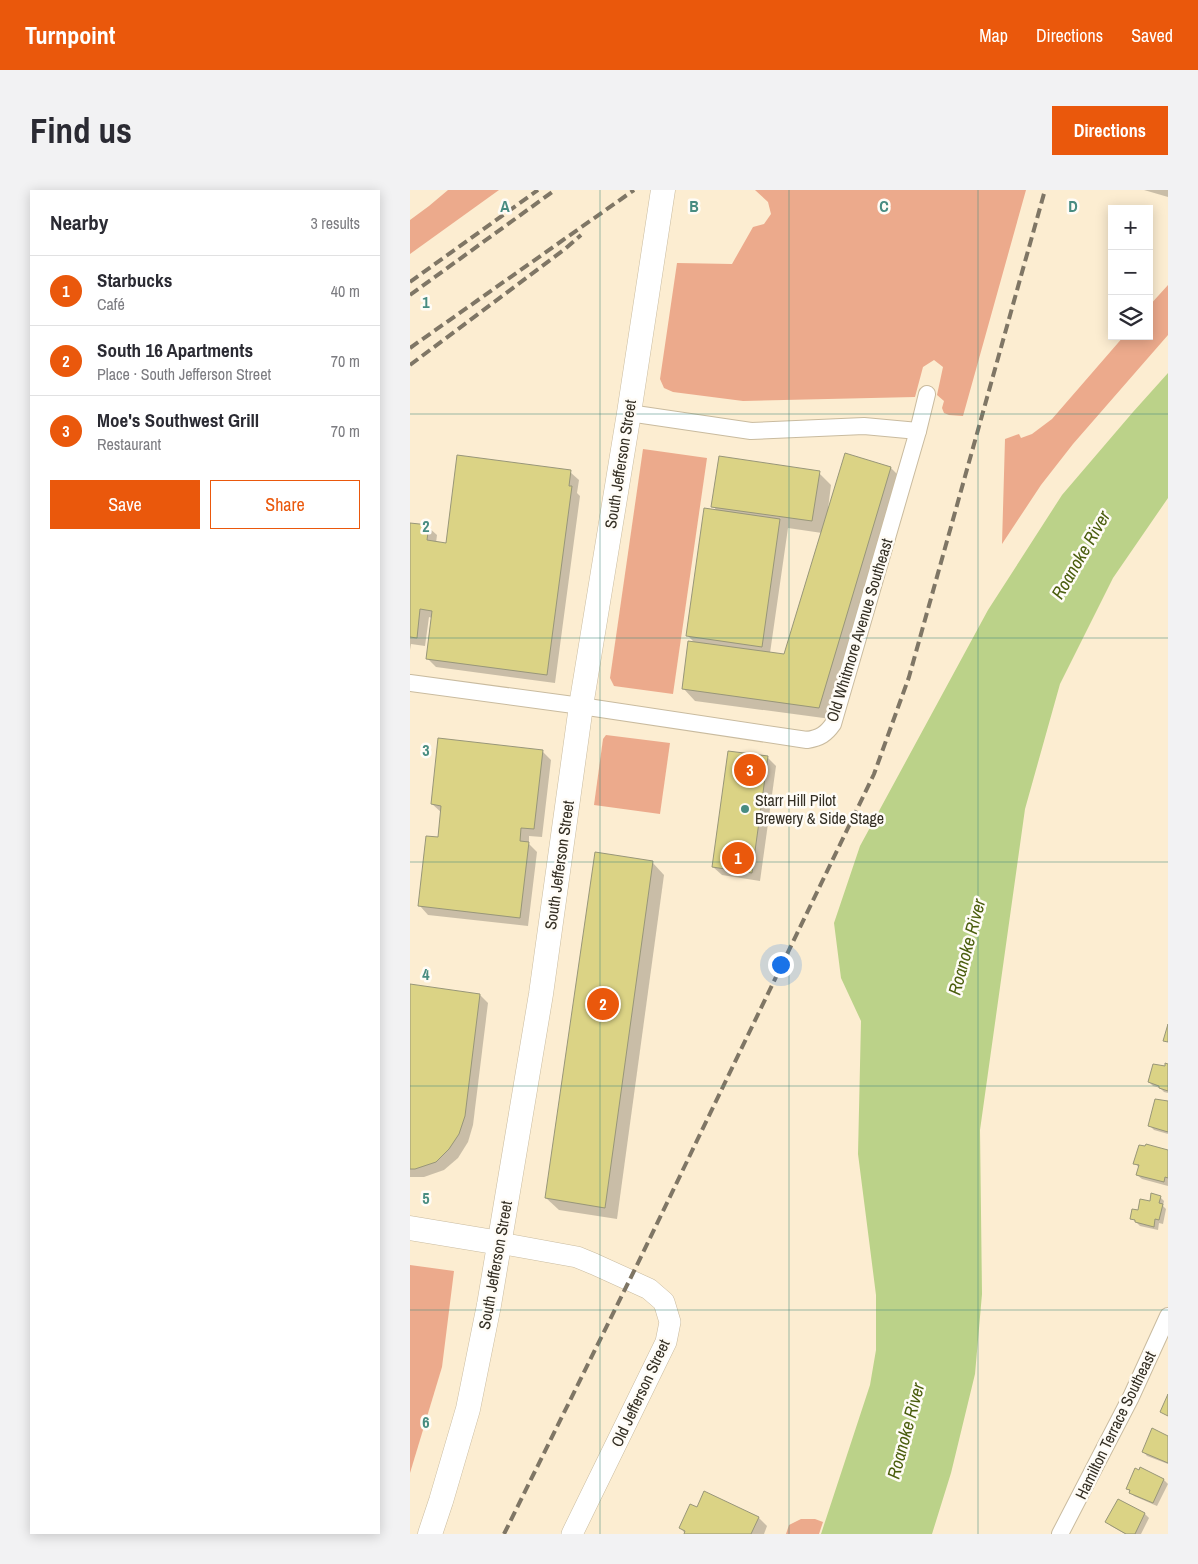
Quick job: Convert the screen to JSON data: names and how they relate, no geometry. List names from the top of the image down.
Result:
{
  "streets": {
    "main road": ["South Jefferson Street"],
    "street": ["Old Whitmore Avenue Southeast", "Old Jefferson Street", "Hamilton Terrace Southeast"]
  },
  "crossings": [
    ["South Jefferson Street", "Old Whitmore Avenue Southeast"],
    ["South Jefferson Street", "Old Jefferson Street"]
  ],
  "water": ["Roanoke River"],
  "places": ["Starr Hill Pilot Brewery & Side Stage"],
  "page": {
    "header": "Turnpoint",
    "nav": ["Map", "Directions", "Saved"],
    "buttons": [
      "Directions",
      ["Save", "Share"]
    ],
    "title": "Find us",
    "heading": ["Nearby", "3 results"],
    "map_buttons": ["+", "−"],
    "list": [
      {
        "mark": "1",
        "name": "Starbucks",
        "note": "Café",
        "value": "40 m"
      },
      {
        "mark": "2",
        "name": "South 16 Apartments",
        "note": "Place · South Jefferson Street",
        "value": "70 m"
      },
      {
        "mark": "3",
        "name": "Moe's Southwest Grill",
        "note": "Restaurant",
        "value": "70 m"
      }
    ],
    "pins": ["3", "1", "2"]
  },
  "grid": {
    "columns": [
      "A",
      "B",
      "C",
      "D"
    ],
    "rows": [
      "1",
      "2",
      "3",
      "4",
      "5",
      "6"
    ]
  }
}
